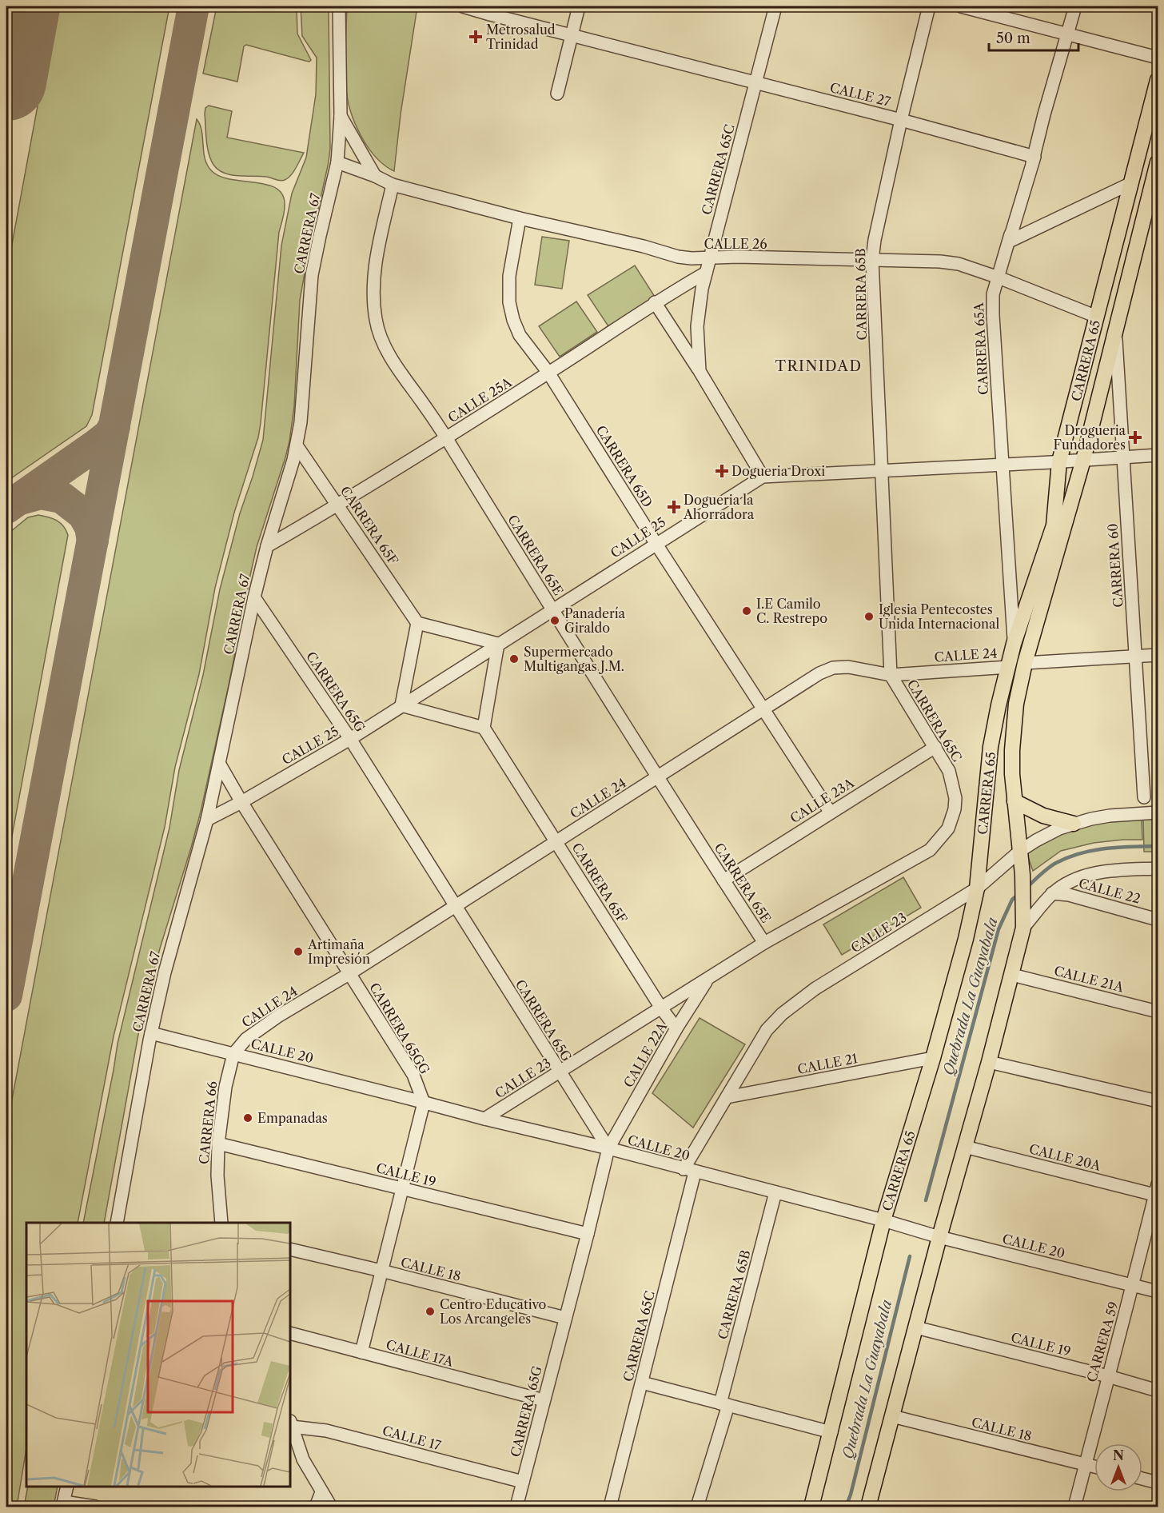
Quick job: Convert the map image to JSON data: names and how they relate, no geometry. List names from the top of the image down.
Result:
{
  "streets": {
    "main road": ["CARRERA 65"],
    "street": [
      "CALLE 27",
      "CARRERA 65C",
      "CARRERA 67",
      "CALLE 26",
      "CARRERA 65B",
      "CARRERA 65A",
      "CALLE 25A",
      "CARRERA 65D",
      "CARRERA 65F",
      "CALLE 25",
      "CARRERA 65E",
      "CARRERA 60",
      "CALLE 24",
      "CARRERA 65G",
      "CALLE 23A",
      "CALLE 22",
      "CALLE 23",
      "CALLE 21A",
      "CARRERA 65GG",
      "CALLE 20",
      "CALLE 22A",
      "CALLE 21",
      "CARRERA 66",
      "CALLE 20A",
      "CALLE 19",
      "CALLE 18",
      "CARRERA 59",
      "CALLE 17A",
      "CALLE 17"
    ]
  },
  "crossings": [
    ["CALLE 27", "CARRERA 65C"],
    ["CALLE 27", "CARRERA 65B"],
    ["CALLE 27", "CARRERA 65A"],
    ["CARRERA 65C", "CALLE 26"],
    ["CARRERA 65C", "CARRERA 65B"],
    ["CARRERA 65C", "CALLE 25A"],
    ["CARRERA 65C", "CALLE 25"],
    ["CARRERA 65C", "CALLE 24"],
    ["CARRERA 65C", "CALLE 23A"],
    ["CARRERA 65C", "CALLE 23"],
    ["CARRERA 65C", "CALLE 20"],
    ["CARRERA 67", "CALLE 26"],
    ["CARRERA 67", "CALLE 25A"],
    ["CARRERA 67", "CARRERA 65F"],
    ["CARRERA 67", "CALLE 25"],
    ["CARRERA 67", "CARRERA 65G"],
    ["CARRERA 67", "CALLE 20"],
    ["CALLE 26", "CARRERA 65B"],
    ["CALLE 26", "CARRERA 65A"],
    ["CALLE 26", "CARRERA 65"],
    ["CALLE 26", "CARRERA 65D"],
    ["CALLE 26", "CARRERA 65E"],
    ["CARRERA 65B", "CALLE 25"],
    ["CARRERA 65B", "CALLE 24"],
    ["CARRERA 65B", "CALLE 20"],
    ["CARRERA 65A", "CARRERA 65"],
    ["CARRERA 65A", "CALLE 25"],
    ["CARRERA 65", "CALLE 25"],
    ["CARRERA 65", "CARRERA 60"],
    ["CARRERA 65", "CALLE 24"],
    ["CARRERA 65", "CALLE 23"],
    ["CARRERA 65", "CALLE 21A"],
    ["CARRERA 65", "CALLE 20"],
    ["CARRERA 65", "CALLE 21"],
    ["CARRERA 65", "CALLE 20A"],
    ["CARRERA 65", "CALLE 19"],
    ["CARRERA 65", "CALLE 18"],
    ["CALLE 25A", "CARRERA 65D"],
    ["CALLE 25A", "CARRERA 65F"],
    ["CALLE 25A", "CARRERA 65E"],
    ["CARRERA 65D", "CALLE 25"],
    ["CARRERA 65D", "CALLE 24"],
    ["CARRERA 65D", "CALLE 23A"],
    ["CARRERA 65F", "CALLE 24"],
    ["CARRERA 65F", "CALLE 23"],
    ["CARRERA 65F", "CALLE 22A"],
    ["CALLE 25", "CARRERA 65E"],
    ["CALLE 25", "CARRERA 60"],
    ["CALLE 25", "CARRERA 65G"],
    ["CALLE 25", "CARRERA 65GG"],
    ["CARRERA 65E", "CALLE 24"],
    ["CARRERA 65E", "CALLE 23A"],
    ["CARRERA 65E", "CALLE 23"],
    ["CALLE 24", "CARRERA 65G"],
    ["CALLE 24", "CARRERA 65GG"],
    ["CALLE 24", "CALLE 20"],
    ["CALLE 24", "CARRERA 66"],
    ["CARRERA 65G", "CALLE 23"],
    ["CARRERA 65G", "CALLE 20"],
    ["CARRERA 65G", "CALLE 22A"],
    ["CARRERA 65G", "CALLE 19"],
    ["CARRERA 65G", "CALLE 18"],
    ["CARRERA 65G", "CALLE 17A"],
    ["CARRERA 65G", "CALLE 17"],
    ["CALLE 23", "CALLE 20"],
    ["CALLE 23", "CALLE 22A"],
    ["CALLE 23", "CALLE 21"],
    ["CARRERA 65GG", "CALLE 20"],
    ["CALLE 20", "CALLE 22A"],
    ["CALLE 20", "CARRERA 66"],
    ["CALLE 20", "CARRERA 59"],
    ["CARRERA 66", "CALLE 19"],
    ["CALLE 20A", "CARRERA 59"],
    ["CALLE 19", "CARRERA 59"],
    ["CALLE 18", "CARRERA 59"]
  ],
  "districts": ["TRINIDAD"],
  "water": ["Quebrada La Guayabala"],
  "places": {
    "health": [
      "Metrosalud Trinidad",
      "Drogueria Fundadores",
      "Dogueria Droxi",
      "Dogueria la Ahorradora"
    ],
    "other": [
      "I.E Camilo C. Restrepo",
      "Iglesia Pentecostes Unida Internacional",
      "Panadería Giraldo",
      "Supermercado Multigangas J.M.",
      "Artimaña Impresión",
      "Empanadas",
      "Centro Educativo Los Arcangeles"
    ]
  },
  "scale_bar": "50 m",
  "north": "top"
}
